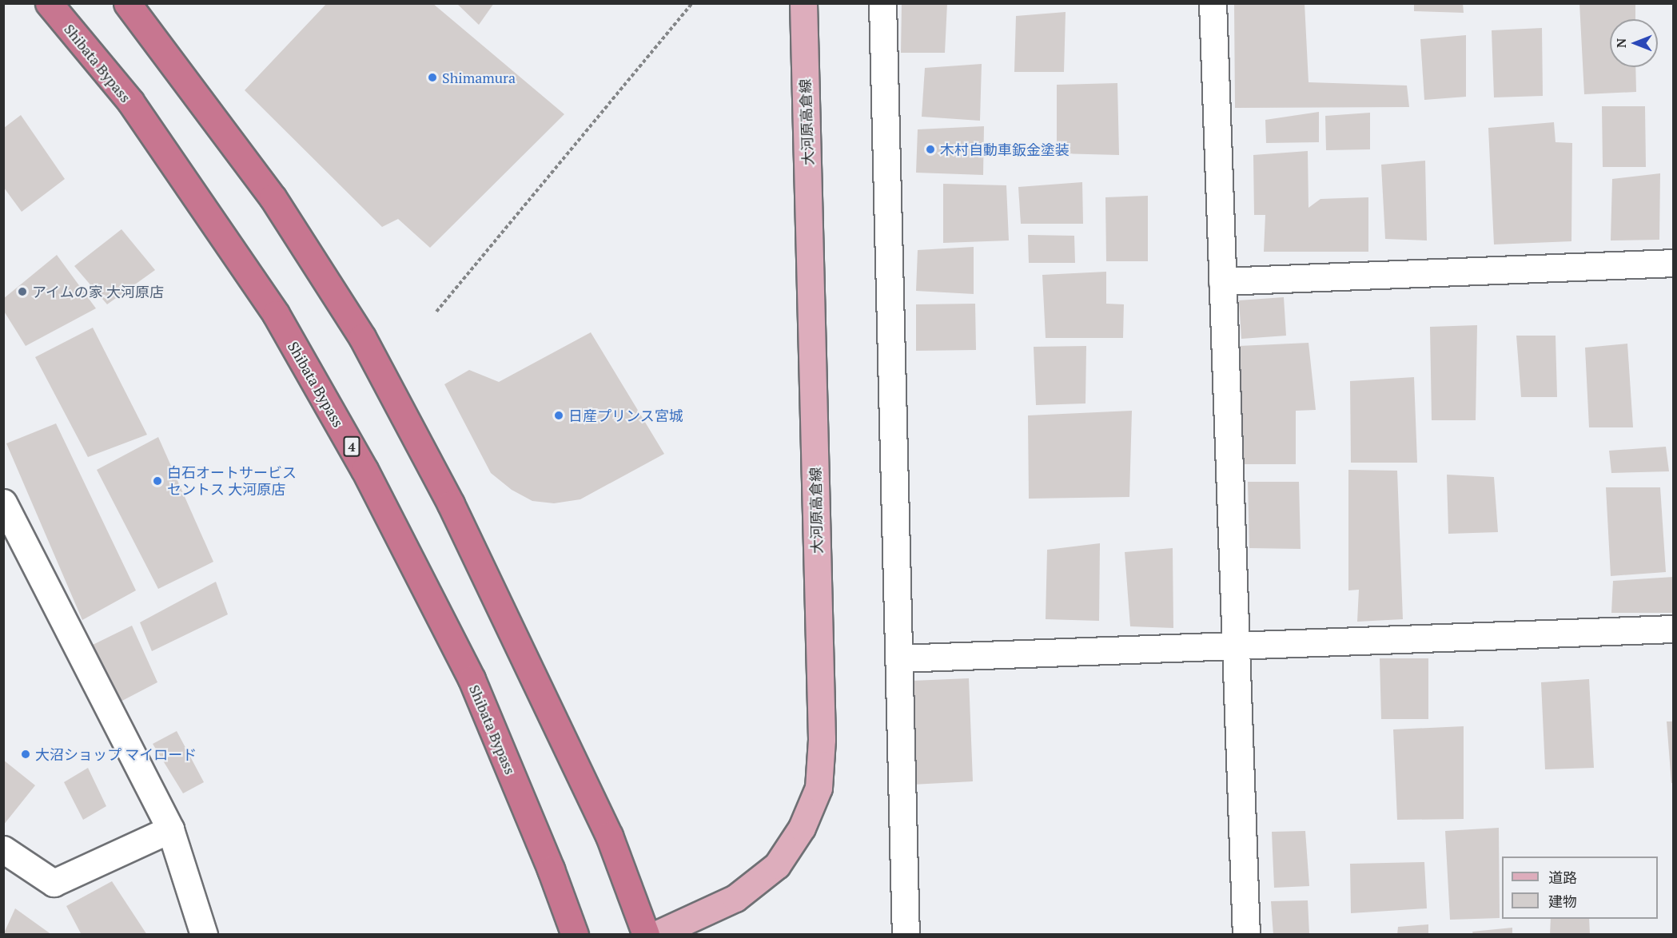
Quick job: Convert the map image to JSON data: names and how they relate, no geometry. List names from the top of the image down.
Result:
{
  "streets": {
    "highway": ["Shibata Bypass", "4"],
    "main road": ["大河原高倉線"]
  },
  "places": [
    "Shimamura",
    "木村自動車鈑金塗装",
    "アイムの家 大河原店",
    "日産プリンス宮城",
    "白石オートサービス セントス 大河原店",
    "大沼ショップ マイロード"
  ],
  "legend": ["道路", "建物"],
  "north": "left"
}
